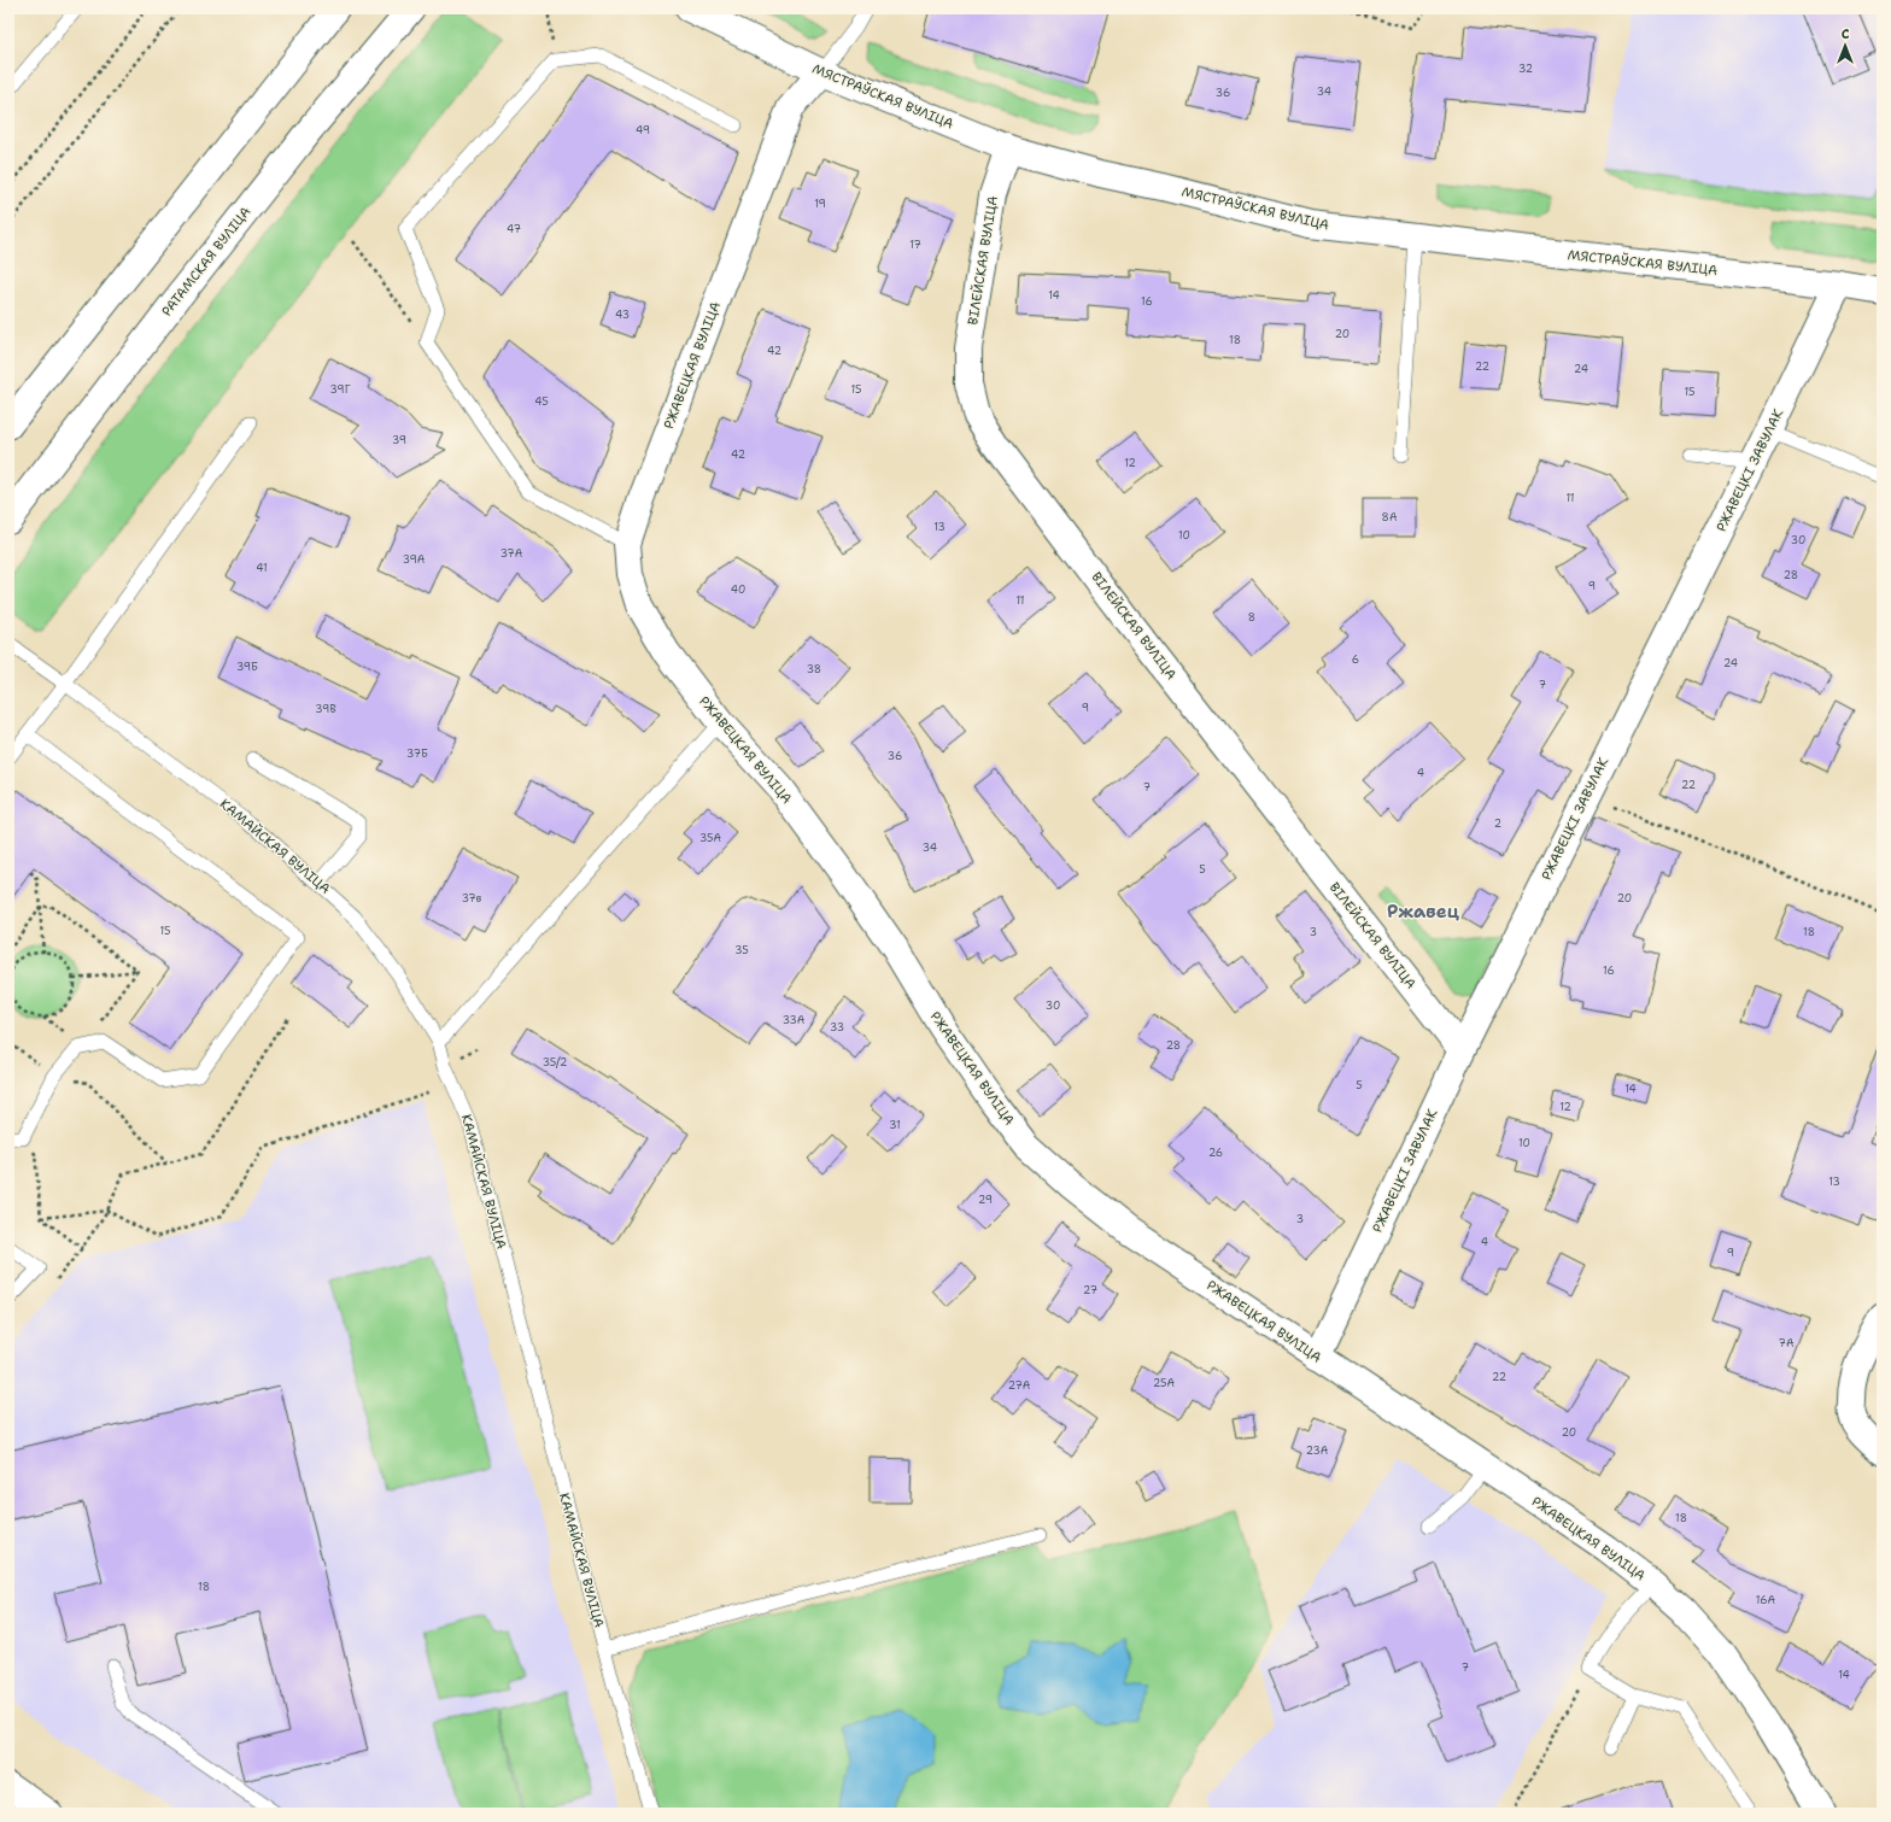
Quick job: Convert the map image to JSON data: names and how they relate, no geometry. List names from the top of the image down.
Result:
{
  "streets": {
    "street": [
      "МЯСТРАЎСКАЯ ВУЛІЦА",
      "ВІЛЕЙСКАЯ ВУЛІЦА",
      "РАТАМСКАЯ ВУЛІЦА",
      "РЖАВЕЦКАЯ ВУЛІЦА",
      "РЖАВЕЦКІ ЗАВУЛАК"
    ],
    "lane": ["КАМАЙСКАЯ ВУЛІЦА"]
  },
  "crossings": [
    ["МЯСТРАЎСКАЯ ВУЛІЦА", "ВІЛЕЙСКАЯ ВУЛІЦА"],
    ["МЯСТРАЎСКАЯ ВУЛІЦА", "РЖАВЕЦКАЯ ВУЛІЦА"],
    ["МЯСТРАЎСКАЯ ВУЛІЦА", "РЖАВЕЦКІ ЗАВУЛАК"],
    ["ВІЛЕЙСКАЯ ВУЛІЦА", "РЖАВЕЦКІ ЗАВУЛАК"],
    ["РЖАВЕЦКАЯ ВУЛІЦА", "РЖАВЕЦКІ ЗАВУЛАК"]
  ],
  "districts": ["Ржавец"],
  "house_numbers": [
    "32",
    "34",
    "36",
    "49",
    "19",
    "47",
    "17",
    "14",
    "16",
    "43",
    "20",
    "18",
    "42",
    "22",
    "24",
    "39Г",
    "15",
    "15",
    "45",
    "39",
    "42",
    "12",
    "11",
    "8А",
    "13",
    "10",
    "30",
    "37А",
    "39А",
    "41",
    "28",
    "9",
    "40",
    "11",
    "8",
    "6",
    "24",
    "39Б",
    "38",
    "7",
    "9",
    "39В",
    "37Б",
    "36",
    "4",
    "22",
    "7",
    "2",
    "35А",
    "34",
    "5",
    "37в",
    "20",
    "15",
    "3",
    "18",
    "35",
    "16",
    "30",
    "33А",
    "33",
    "28",
    "35/2",
    "5",
    "14",
    "12",
    "31",
    "10",
    "26",
    "13",
    "29",
    "3",
    "4",
    "9",
    "27",
    "7А",
    "22",
    "25А",
    "27А",
    "20",
    "23А",
    "18",
    "18",
    "16А",
    "7",
    "14"
  ],
  "north": "top"
}
